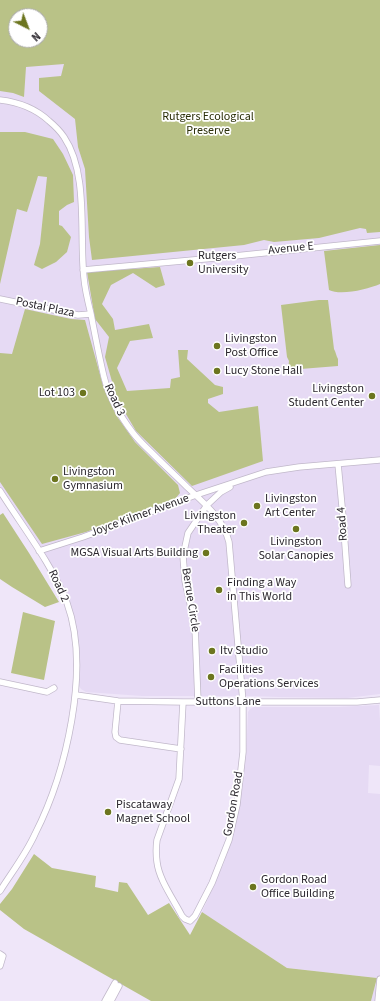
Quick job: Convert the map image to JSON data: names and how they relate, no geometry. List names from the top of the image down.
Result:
{
  "streets": {
    "street": [
      "Avenue E",
      "Postal Plaza",
      "Road 3",
      "Joyce Kilmer Avenue",
      "Road 4",
      "Road 2",
      "Berrue Circle",
      "Suttons Lane",
      "Gordon Road"
    ]
  },
  "crossings": [
    ["Avenue E", "Road 3"],
    ["Postal Plaza", "Road 3"],
    ["Road 3", "Joyce Kilmer Avenue"],
    ["Road 3", "Berrue Circle"],
    ["Road 3", "Suttons Lane"],
    ["Road 3", "Gordon Road"],
    ["Joyce Kilmer Avenue", "Road 4"],
    ["Joyce Kilmer Avenue", "Road 2"],
    ["Joyce Kilmer Avenue", "Berrue Circle"],
    ["Road 2", "Suttons Lane"],
    ["Berrue Circle", "Suttons Lane"],
    ["Suttons Lane", "Gordon Road"]
  ],
  "parks": ["Rutgers Ecological Preserve"],
  "places": [
    "Rutgers University",
    "Livingston Post Office",
    "Lucy Stone Hall",
    "Lot 103",
    "Livingston Student Center",
    "Livingston Gymnasium",
    "Livingston Art Center",
    "Livingston Theater",
    "Livingston Solar Canopies",
    "MGSA Visual Arts Building",
    "Finding a Way in This World",
    "Itv Studio",
    "Facilities Operations Services",
    "Piscataway Magnet School",
    "Gordon Road Office Building"
  ],
  "north": "bottom right"
}
